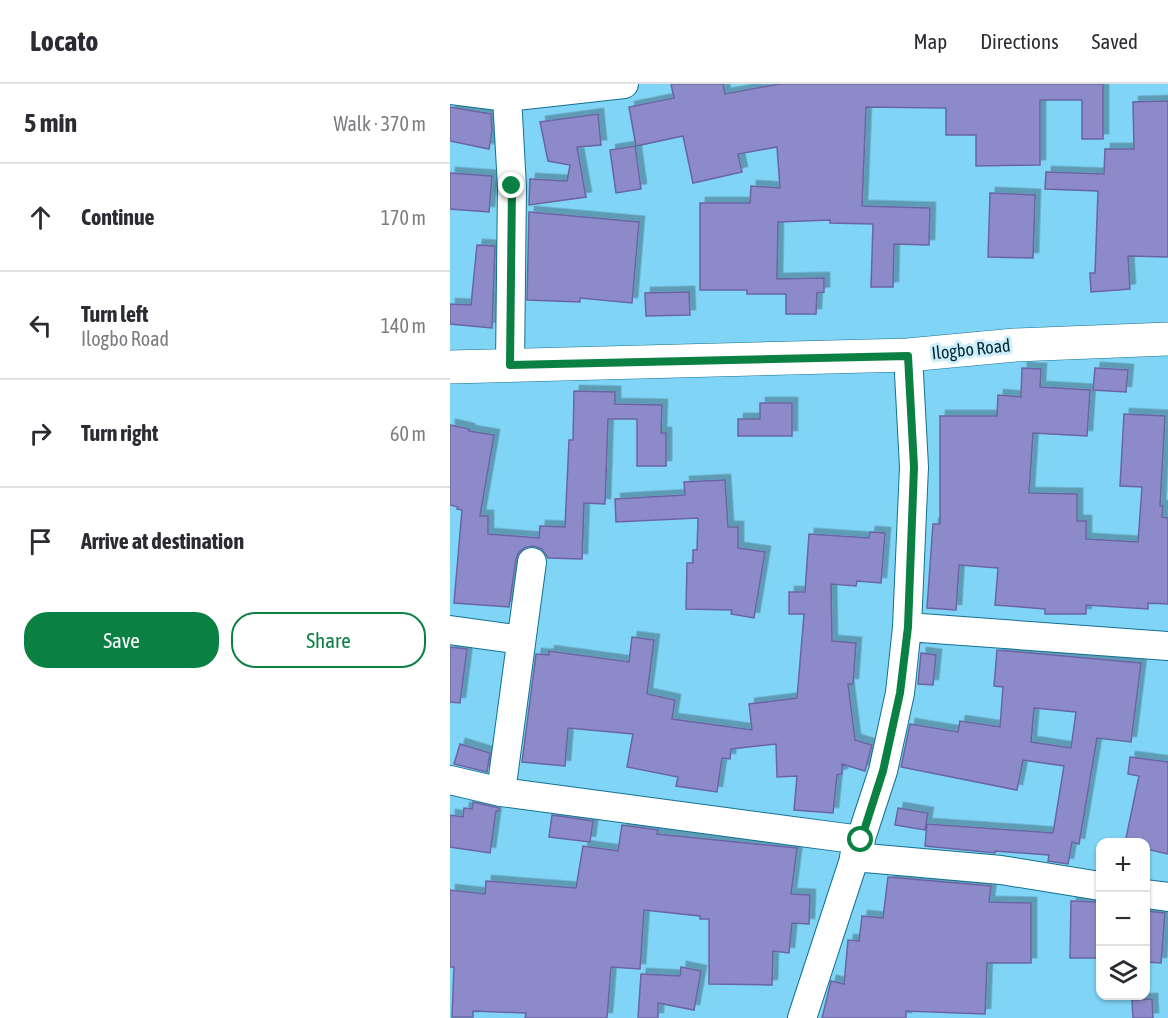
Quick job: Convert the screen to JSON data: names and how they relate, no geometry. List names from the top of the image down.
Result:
{
  "streets": {
    "main road": ["Ilogbo Road"]
  },
  "page": {
    "header": "Locato",
    "nav": ["Map", "Directions", "Saved"],
    "heading": ["5 min", "Walk · 370 m"],
    "list": [
      ["Continue", "170 m"],
      ["Turn left", "Ilogbo Road", "140 m"],
      ["Turn right", "60 m"],
      "Arrive at destination"
    ],
    "buttons": ["Save", "Share"],
    "map_buttons": ["+", "−"]
  }
}
